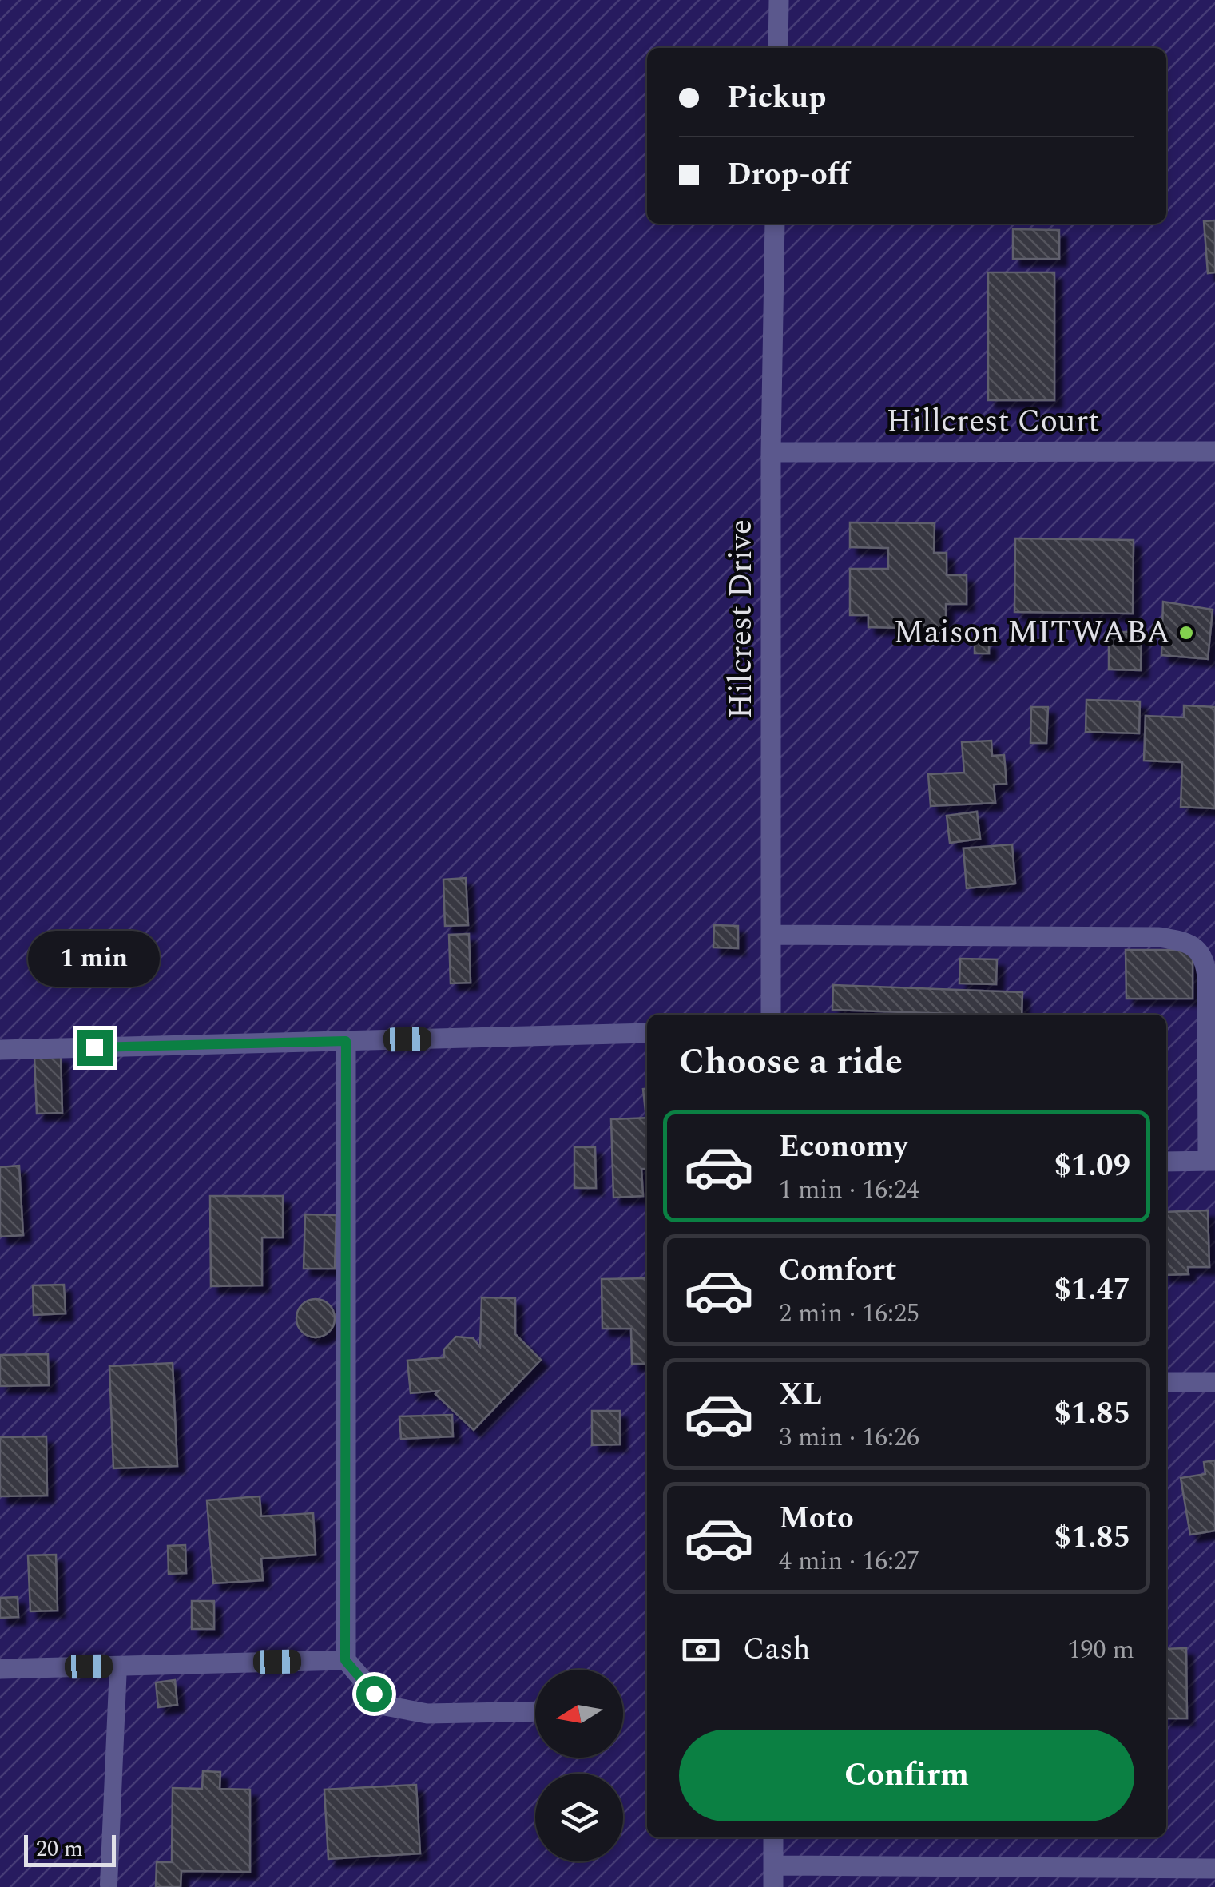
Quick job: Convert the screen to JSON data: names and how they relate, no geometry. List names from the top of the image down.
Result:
{
  "streets": {
    "street": ["Hillcrest Court", "Hilcrest Drive"]
  },
  "crossings": [
    ["Hillcrest Court", "Hilcrest Drive"]
  ],
  "places": ["Maison MITWABA"],
  "scale_bar": "20 m",
  "north": "left",
  "page": {
    "banner": ["Pickup", "Drop-off"],
    "bubble": "1 min",
    "heading": "Choose a ride",
    "list": [
      {
        "name": "Economy",
        "note": "1 min · 16:24",
        "value": "$1.09"
      },
      {
        "name": "Comfort",
        "note": "2 min · 16:25",
        "value": "$1.47"
      },
      {
        "name": "XL",
        "note": "3 min · 16:26",
        "value": "$1.85"
      },
      {
        "name": "Moto",
        "note": "4 min · 16:27",
        "value": "$1.85"
      }
    ],
    "pay": ["Cash", "190 m"],
    "buttons": "Confirm",
    "scale": "20 m"
  }
}
